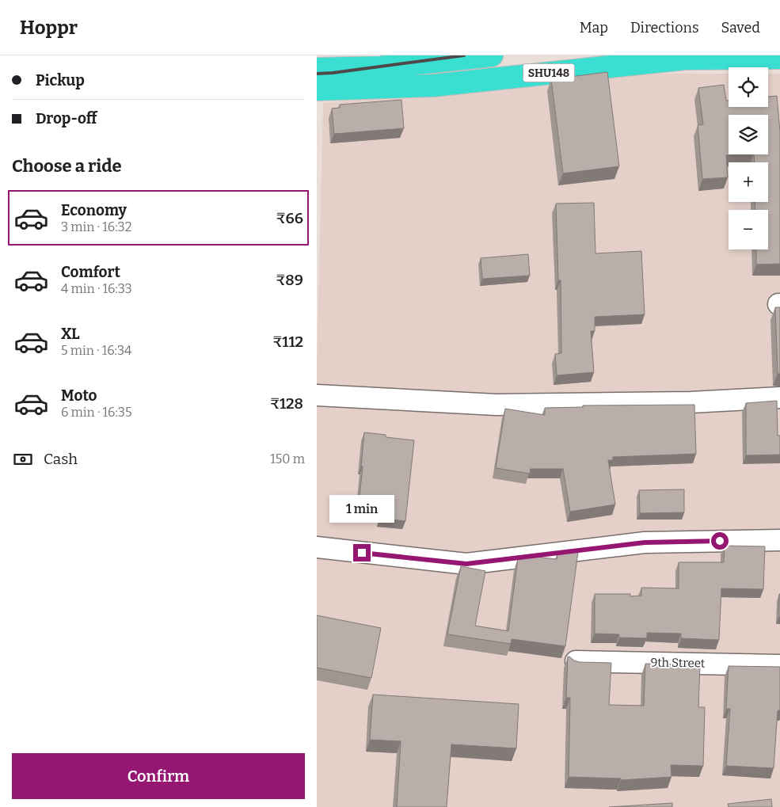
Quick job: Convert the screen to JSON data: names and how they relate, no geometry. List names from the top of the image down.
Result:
{
  "streets": {
    "highway": ["SHU148"],
    "street": ["9th Street"]
  },
  "page": {
    "header": "Hoppr",
    "nav": ["Map", "Directions", "Saved"],
    "banner": ["Pickup", "Drop-off"],
    "map_buttons": ["+", "−"],
    "heading": "Choose a ride",
    "list": [
      {
        "name": "Economy",
        "note": "3 min · 16:32",
        "value": "₹66"
      },
      {
        "name": "Comfort",
        "note": "4 min · 16:33",
        "value": "₹89"
      },
      {
        "name": "XL",
        "note": "5 min · 16:34",
        "value": "₹112"
      },
      {
        "name": "Moto",
        "note": "6 min · 16:35",
        "value": "₹128"
      }
    ],
    "pay": ["Cash", "150 m"],
    "bubble": "1 min",
    "buttons": "Confirm"
  }
}
